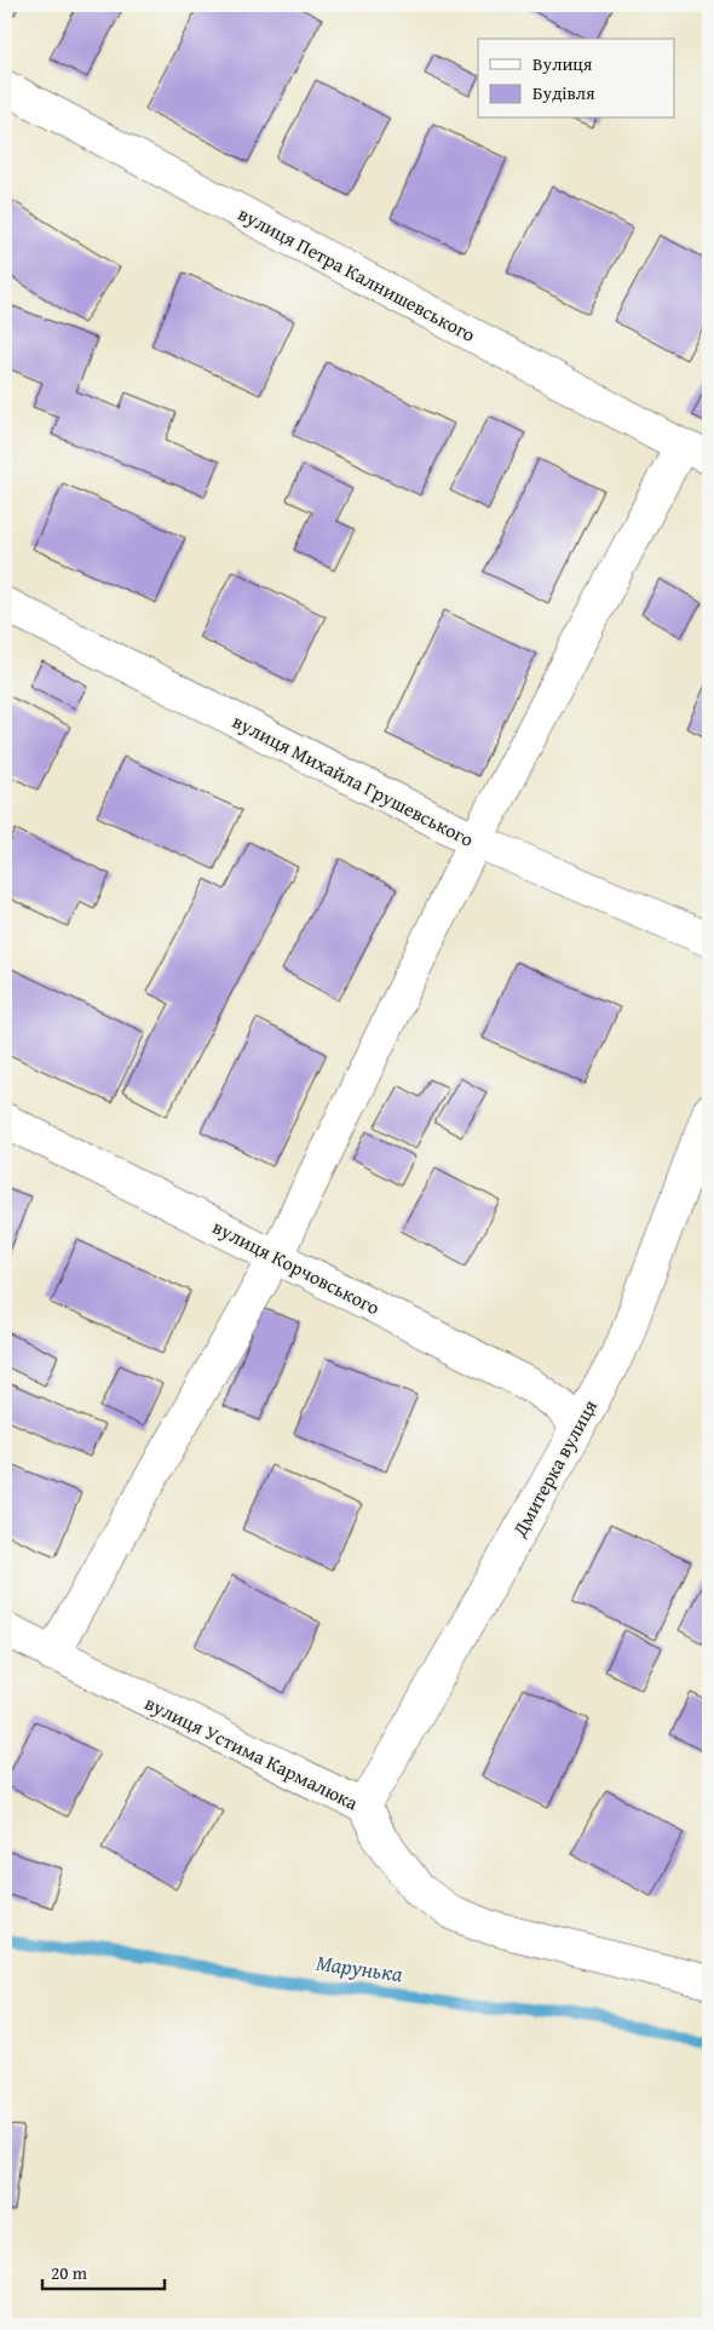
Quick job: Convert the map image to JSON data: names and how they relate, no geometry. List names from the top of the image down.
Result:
{
  "streets": {
    "street": [
      "вулиця Петра Калнишевського",
      "вулиця Михайла Грушевського",
      "вулиця Корчовського",
      "Дмитерка вулиця",
      "вулиця Устима Кармалюка"
    ]
  },
  "crossings": [
    ["вулиця Корчовського", "Дмитерка вулиця"],
    ["Дмитерка вулиця", "вулиця Устима Кармалюка"]
  ],
  "water": ["Марунька"],
  "legend": ["Вулиця", "Будівля"],
  "scale_bar": "20 m"
}
